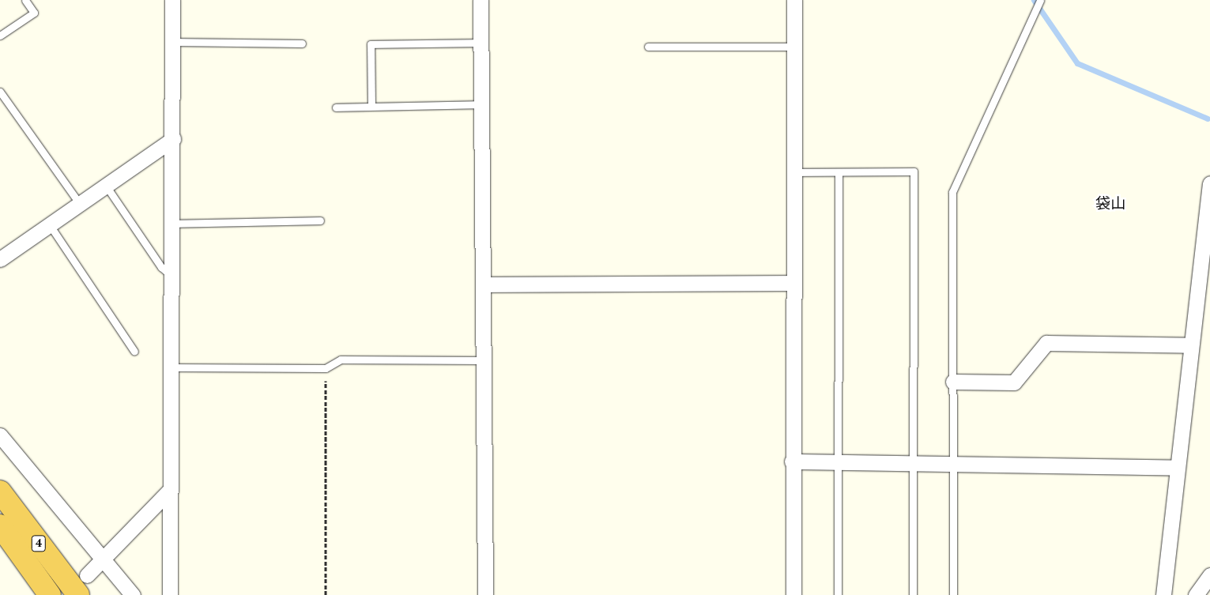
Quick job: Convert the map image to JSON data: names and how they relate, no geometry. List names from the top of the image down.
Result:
{
  "streets": {
    "highway": ["4"]
  },
  "districts": ["袋山"]
}
